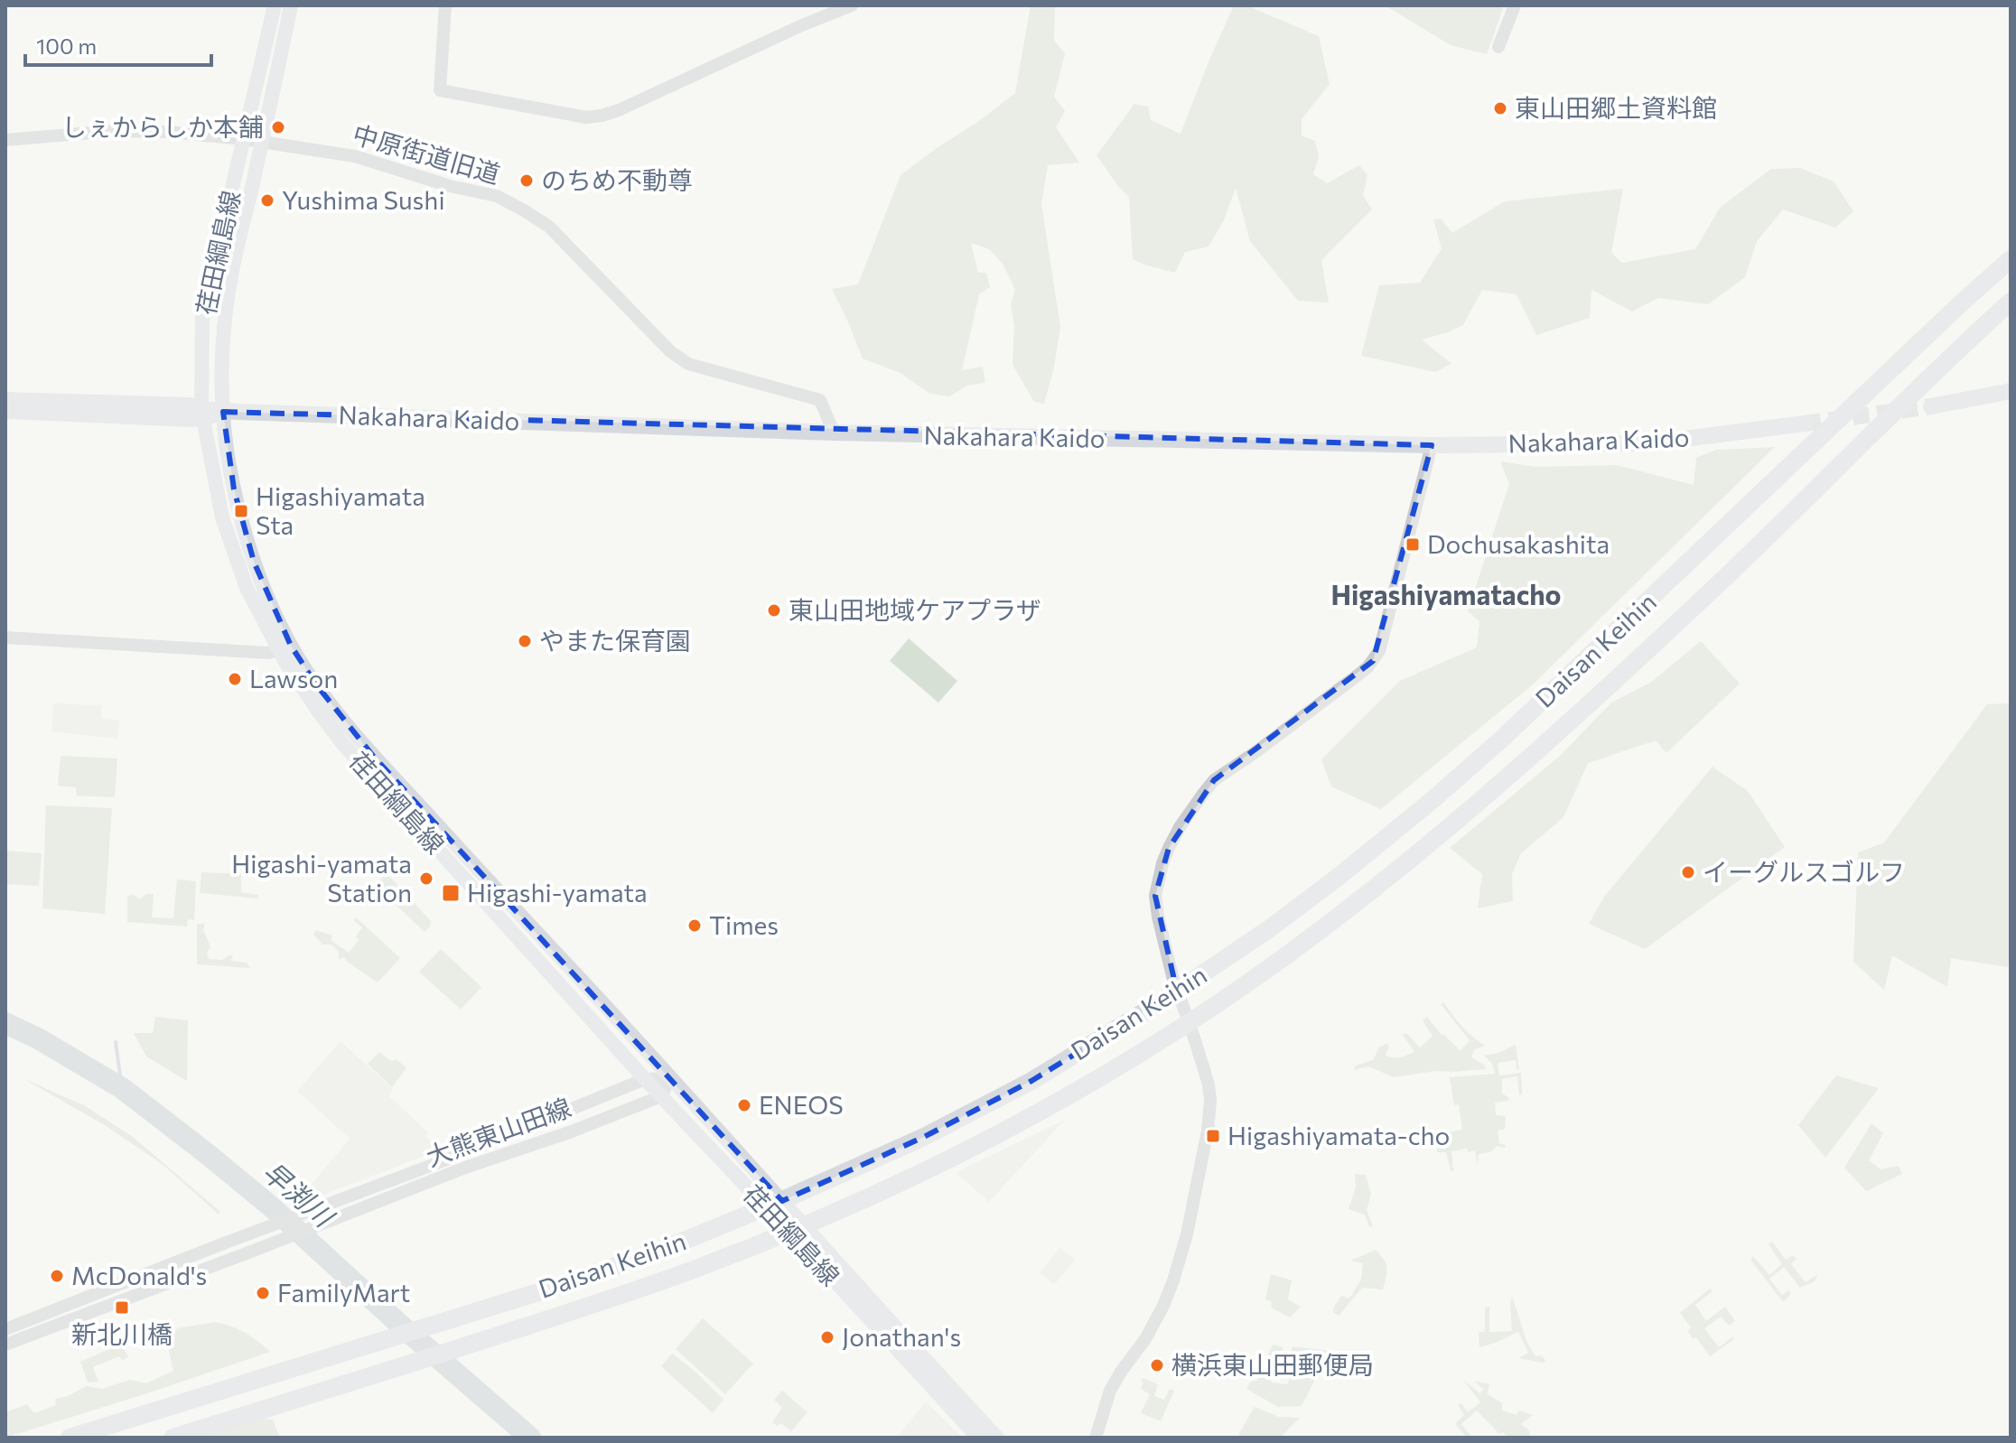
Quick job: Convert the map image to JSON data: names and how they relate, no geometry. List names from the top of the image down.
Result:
{
  "streets": {
    "highway": ["Daisan Keihin"],
    "main road": ["荏田綱島線", "Nakahara Kaido"],
    "street": ["中原街道旧道", "大熊東山田線"]
  },
  "crossings": [
    ["中原街道旧道", "荏田綱島線"],
    ["中原街道旧道", "Nakahara Kaido"],
    ["荏田綱島線", "Nakahara Kaido"],
    ["荏田綱島線", "大熊東山田線"]
  ],
  "districts": ["Higashiyamatacho"],
  "water": ["早渕川"],
  "places": {
    "other": [
      "東山田郷土資料館",
      "しぇからしか本舗",
      "のちめ不動尊",
      "Yushima Sushi",
      "東山田地域ケアプラザ",
      "やまた保育園",
      "Lawson",
      "イーグルスゴルフ",
      "Higashi-yamata Station",
      "Times",
      "ENEOS",
      "McDonald's",
      "FamilyMart",
      "Jonathan's",
      "横浜東山田郵便局"
    ],
    "transit": [
      "Higashiyamata Sta",
      "Dochusakashita",
      "Higashi-yamata",
      "Higashiyamata-cho",
      "新北川橋"
    ]
  },
  "scale_bar": "100 m"
}
